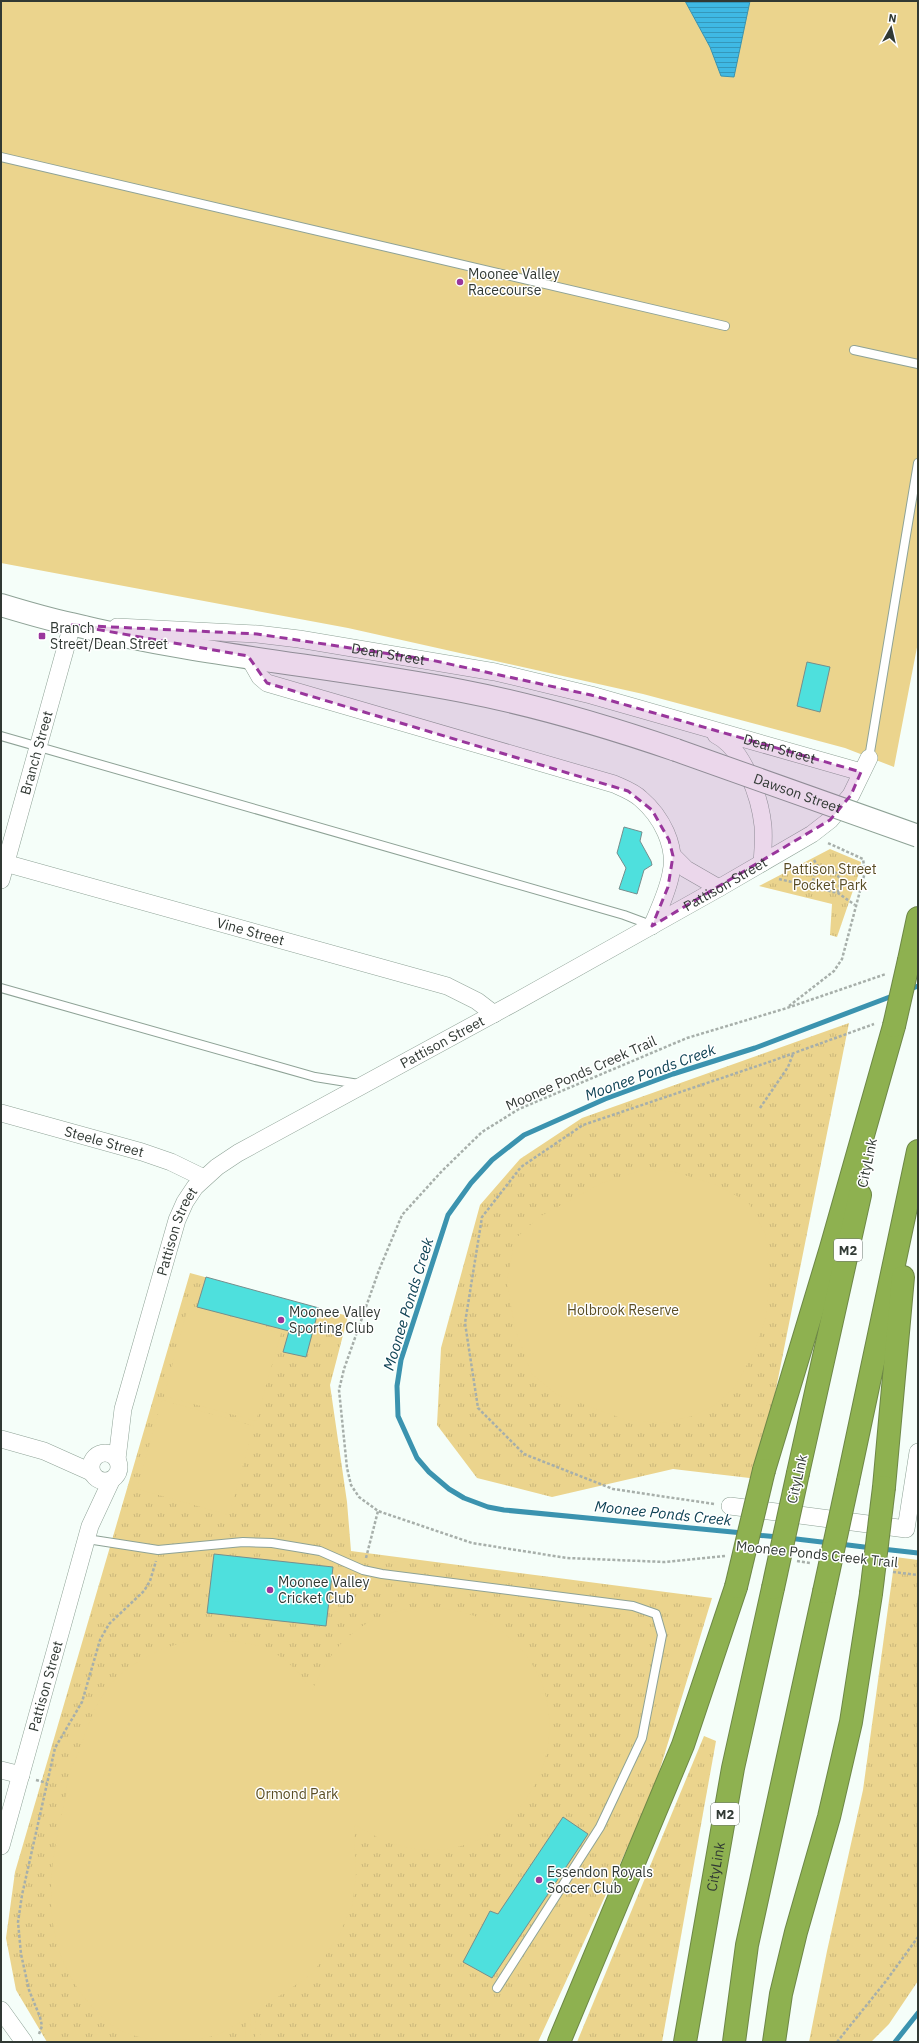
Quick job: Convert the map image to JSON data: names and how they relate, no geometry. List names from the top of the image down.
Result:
{
  "streets": {
    "highway": ["CityLink", "M2"],
    "street": [
      "Dean Street",
      "Branch Street",
      "Dawson Street",
      "Pattison Street",
      "Vine Street",
      "Steele Street"
    ],
    "path": ["Moonee Ponds Creek Trail"]
  },
  "crossings": [
    ["Dean Street", "Branch Street"],
    ["Dean Street", "Dawson Street"],
    ["Dean Street", "Pattison Street"],
    ["Branch Street", "Vine Street"],
    ["Pattison Street", "Vine Street"],
    ["Pattison Street", "Steele Street"]
  ],
  "water": ["Moonee Ponds Creek"],
  "parks": ["Pattison Street Pocket Park", "Holbrook Reserve", "Ormond Park"],
  "places": {
    "other": [
      "Moonee Valley Racecourse",
      "Moonee Valley Sporting Club",
      "Moonee Valley Cricket Club",
      "Essendon Royals Soccer Club"
    ],
    "transit": ["Branch Street/Dean Street"]
  },
  "north": "top"
}
